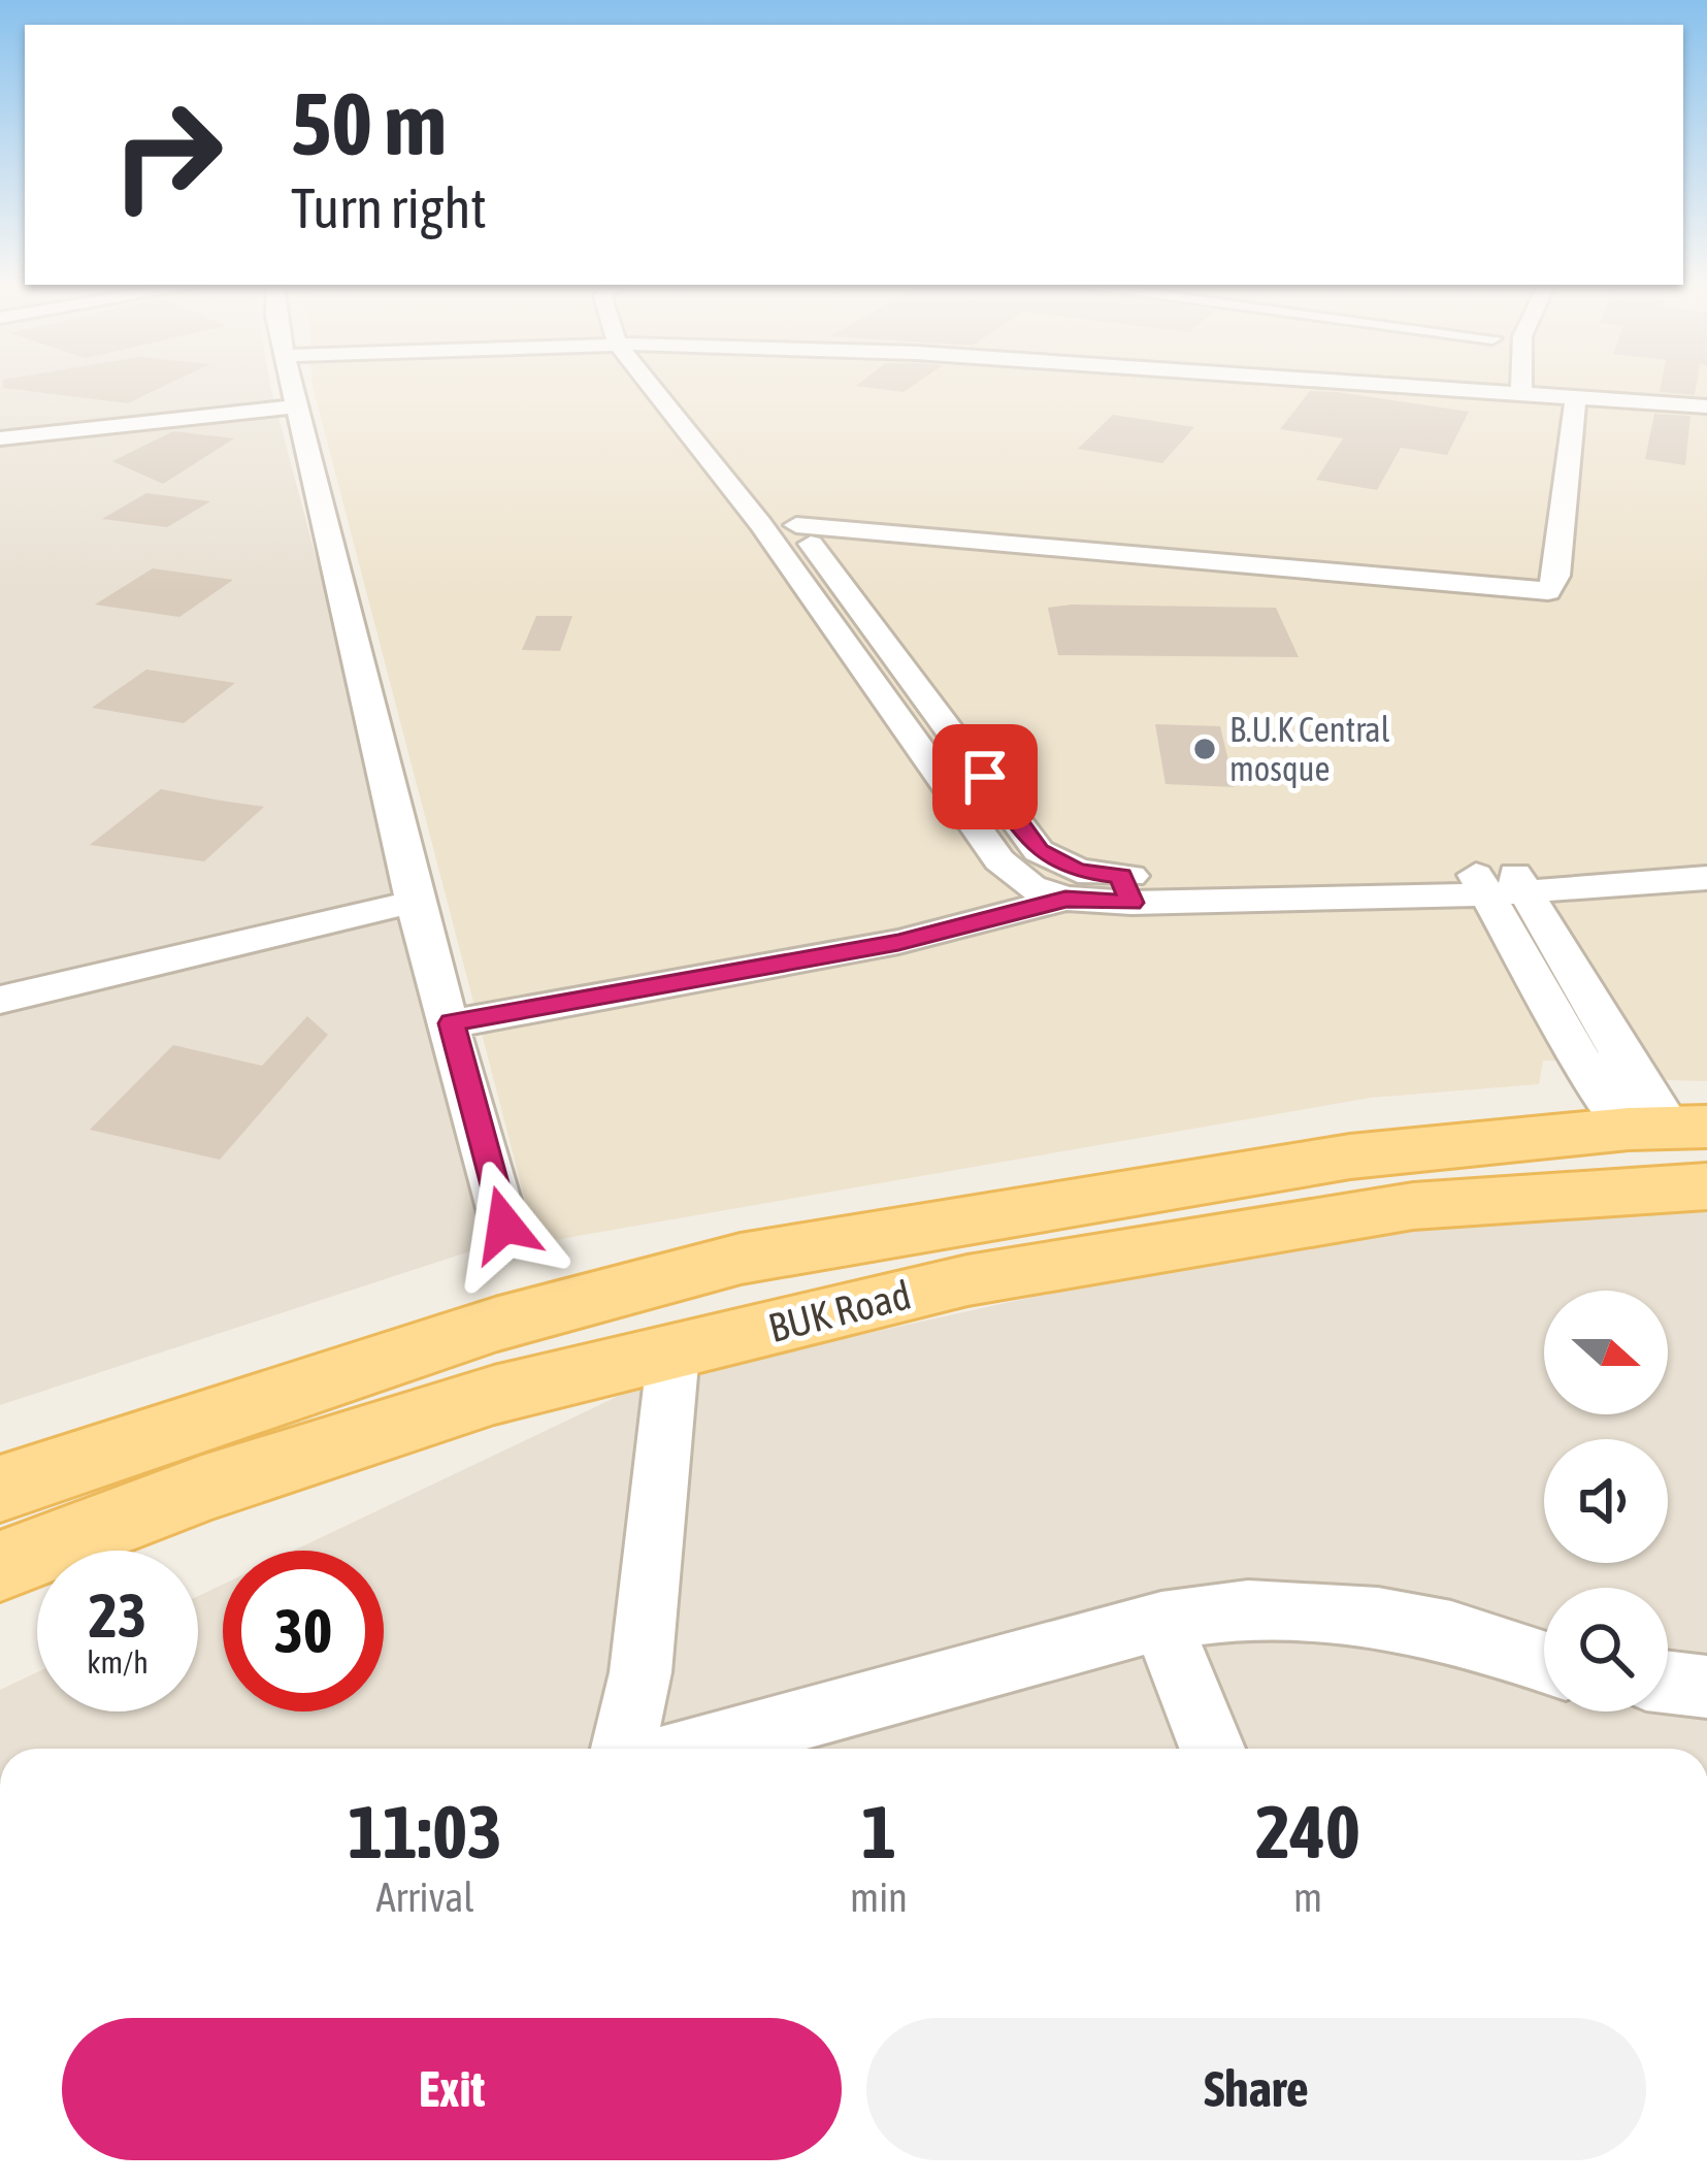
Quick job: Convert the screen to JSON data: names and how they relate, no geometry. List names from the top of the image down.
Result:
{
  "streets": {
    "main road": ["BUK Road"]
  },
  "places": ["B.U.K Central mosque"],
  "north": "right",
  "page": {
    "turn": ["50 m", "Turn right"],
    "speed": "23 km/h",
    "limit": "30",
    "eta": [
      "11:03",
      "Arrival",
      "1",
      "min",
      "240",
      "m"
    ],
    "buttons": ["Exit", "Share"]
  }
}
